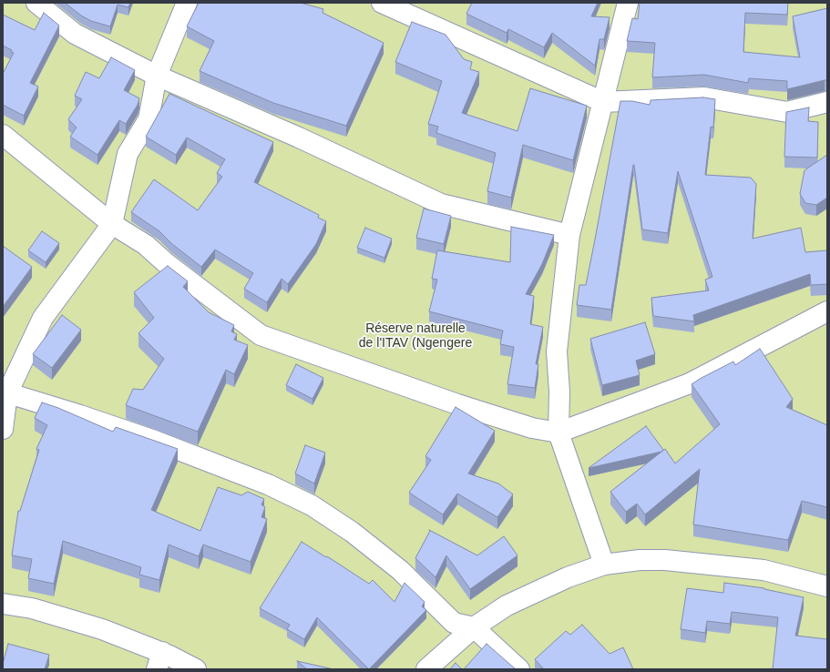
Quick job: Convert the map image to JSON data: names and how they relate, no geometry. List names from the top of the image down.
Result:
{
  "parks": ["Réserve naturelle de l'ITAV (Ngengere"]
}
